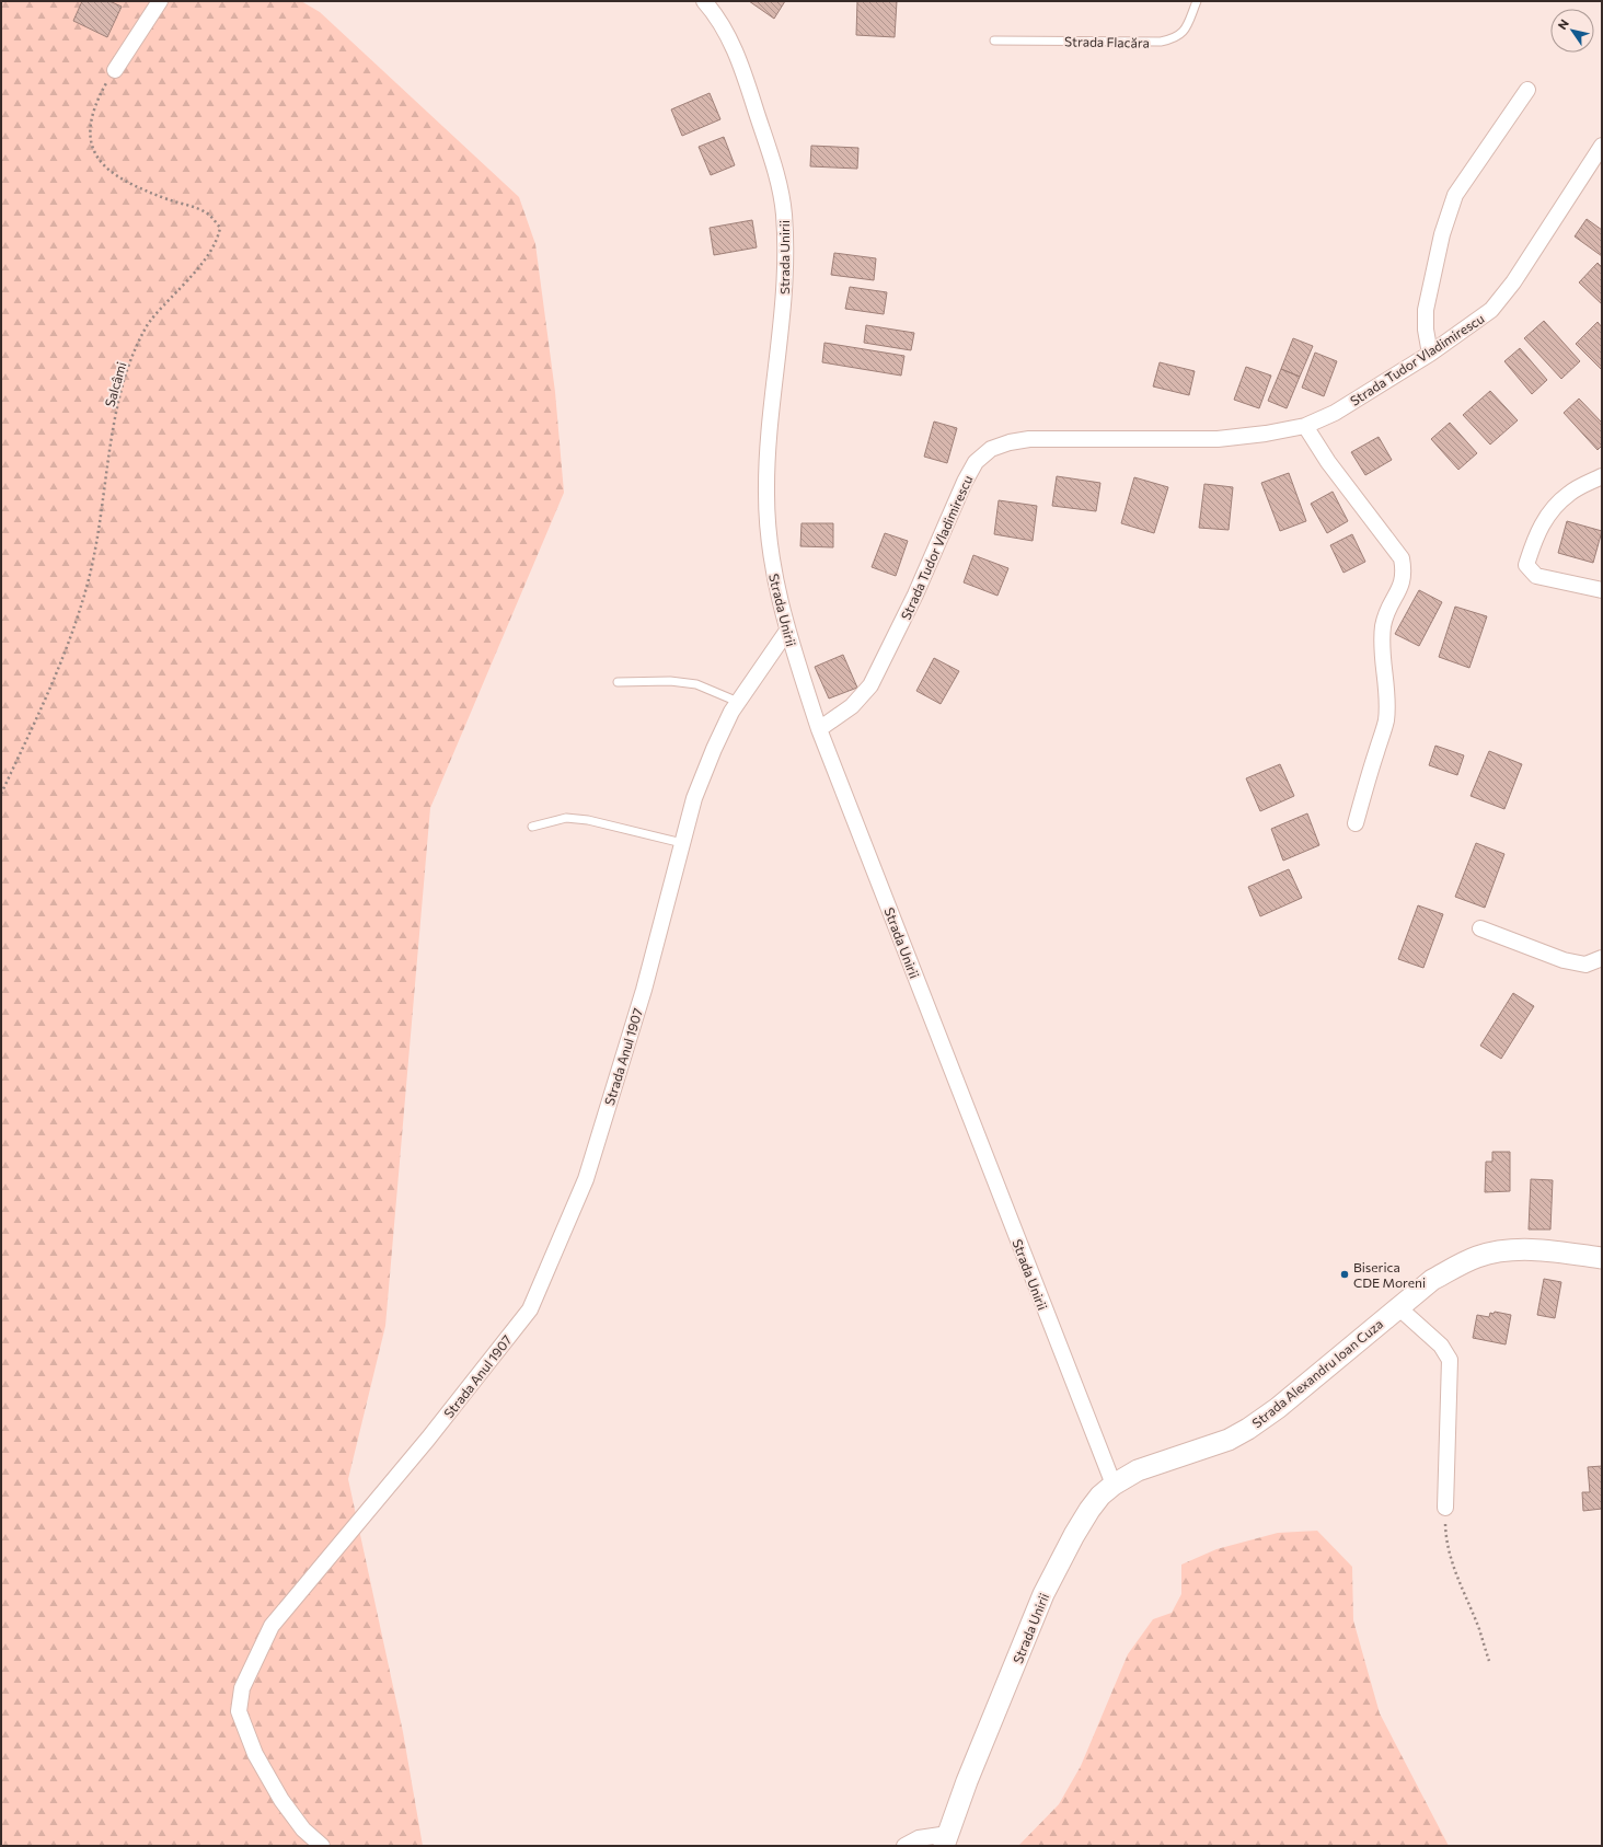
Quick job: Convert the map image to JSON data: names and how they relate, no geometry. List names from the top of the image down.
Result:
{
  "streets": {
    "main road": ["Strada Unirii", "Strada Alexandru Ioan Cuza"],
    "street": ["Strada Tudor Vladimirescu", "Strada Anul 1907"],
    "lane": ["Strada Flacăra"],
    "path": ["Salcâmi"]
  },
  "crossings": [
    ["Strada Unirii", "Strada Tudor Vladimirescu"],
    ["Strada Unirii", "Strada Anul 1907"],
    ["Strada Unirii", "Strada Alexandru Ioan Cuza"]
  ],
  "places": ["Biserica CDE Moreni"],
  "north": "top left"
}
